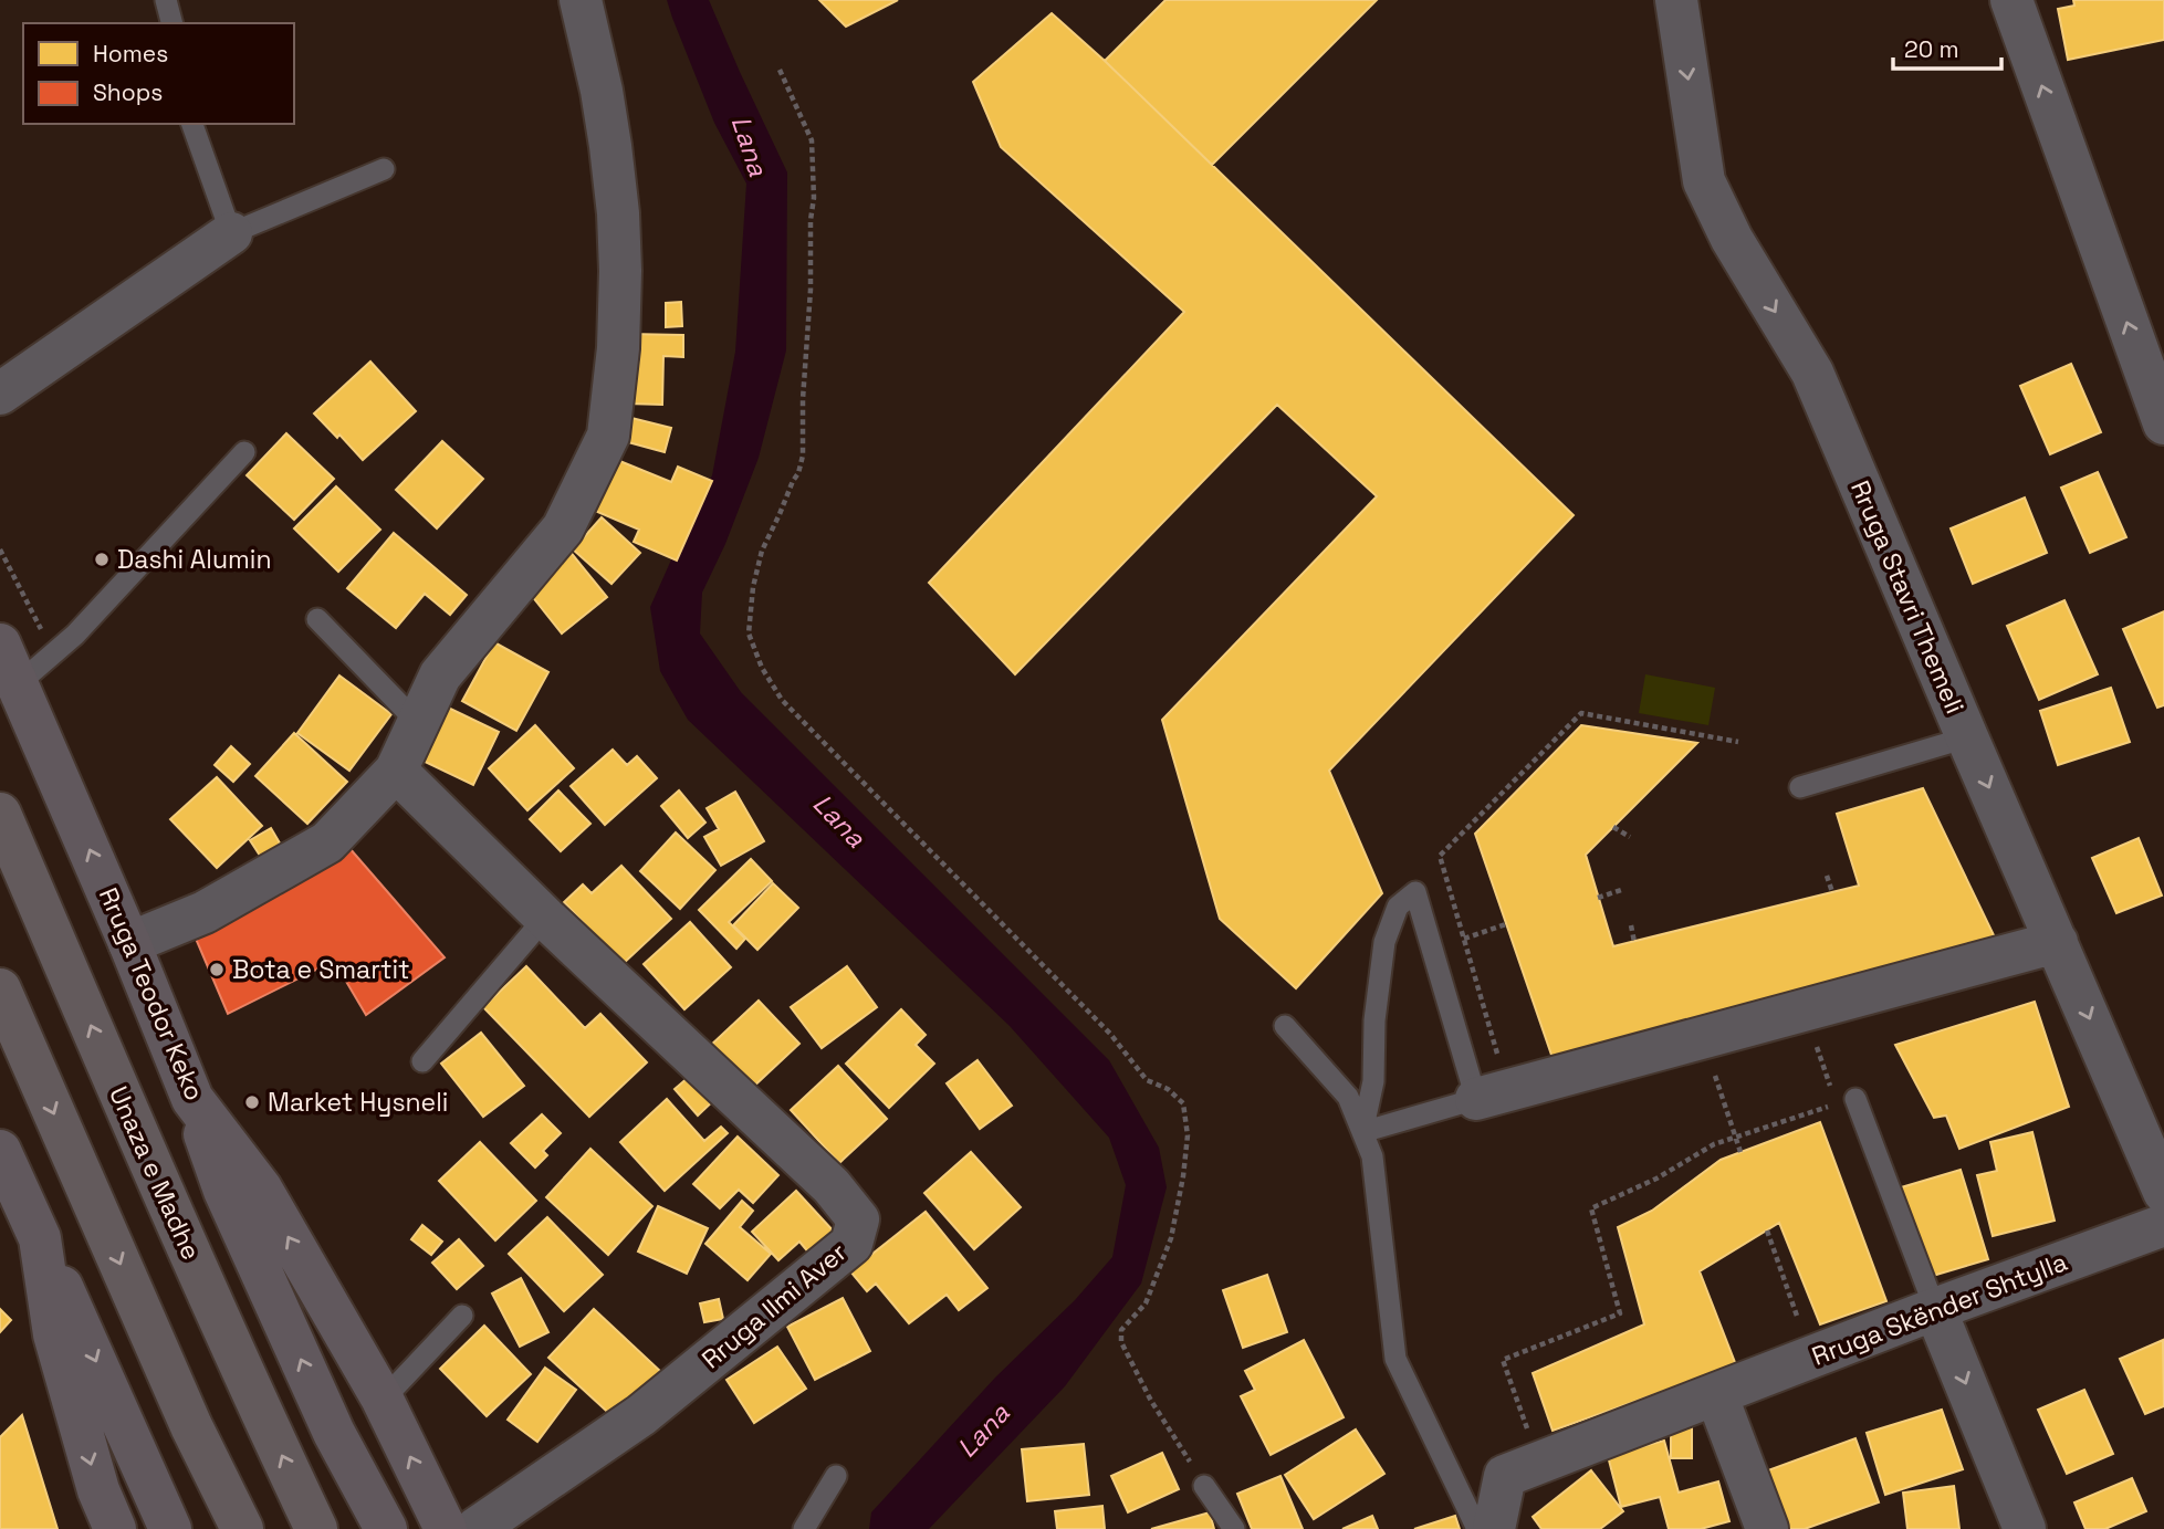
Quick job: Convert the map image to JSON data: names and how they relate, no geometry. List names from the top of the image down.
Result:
{
  "streets": {
    "highway": ["Unaza e Madhe"],
    "main road": ["Rruga Teodor Keko"],
    "street": ["Rruga Stavri Themeli", "Rruga Ilmi Aver", "Rruga Skënder Shtylla"]
  },
  "water": ["Lana"],
  "places": ["Dashi Alumin", "Bota e Smartit", "Market Hysneli"],
  "legend": ["Homes", "Shops"],
  "scale_bar": "20 m"
}
